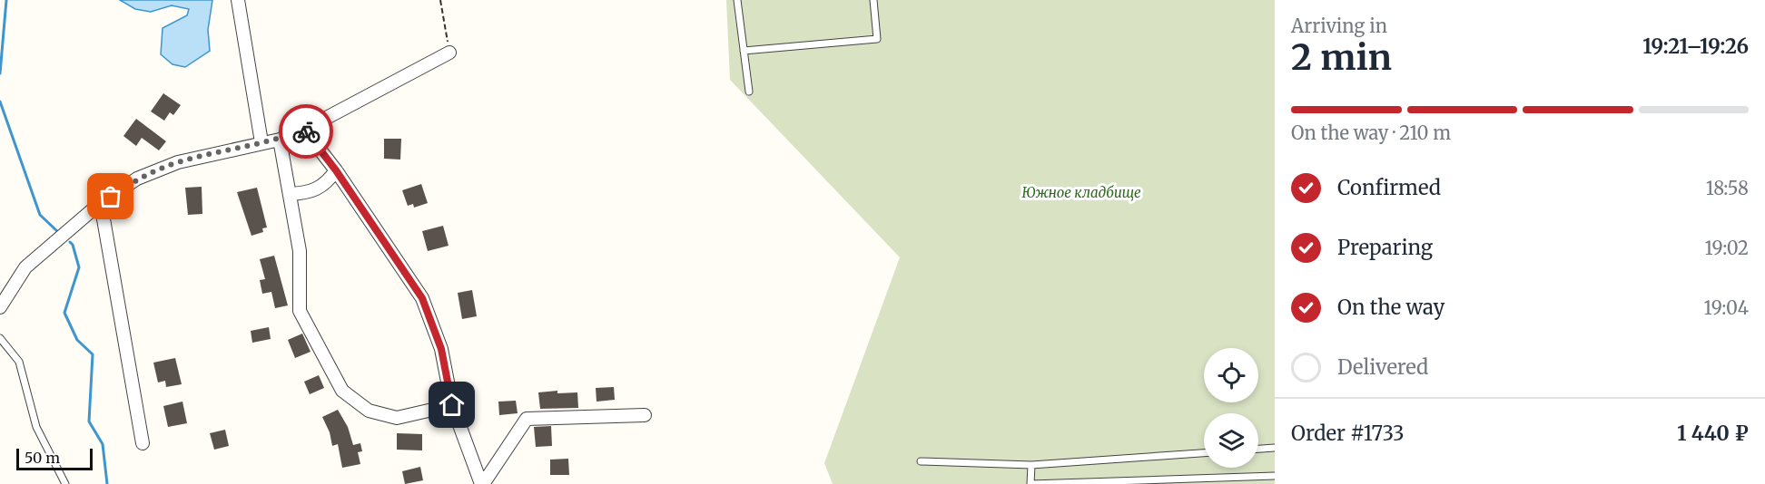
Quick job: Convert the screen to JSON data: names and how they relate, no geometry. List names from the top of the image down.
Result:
{
  "parks": ["Южное кладбище"],
  "scale_bar": "50 m",
  "page": {
    "heading": ["2 min", "Arriving in", "19:21–19:26"],
    "panel": ["Order #1733", "1 440 ₽"],
    "bar": "On the way · 210 m",
    "list": [
      ["Confirmed", "18:58"],
      ["Preparing", "19:02"],
      ["On the way", "19:04"],
      "Delivered"
    ],
    "scale": "50 m"
  }
}
